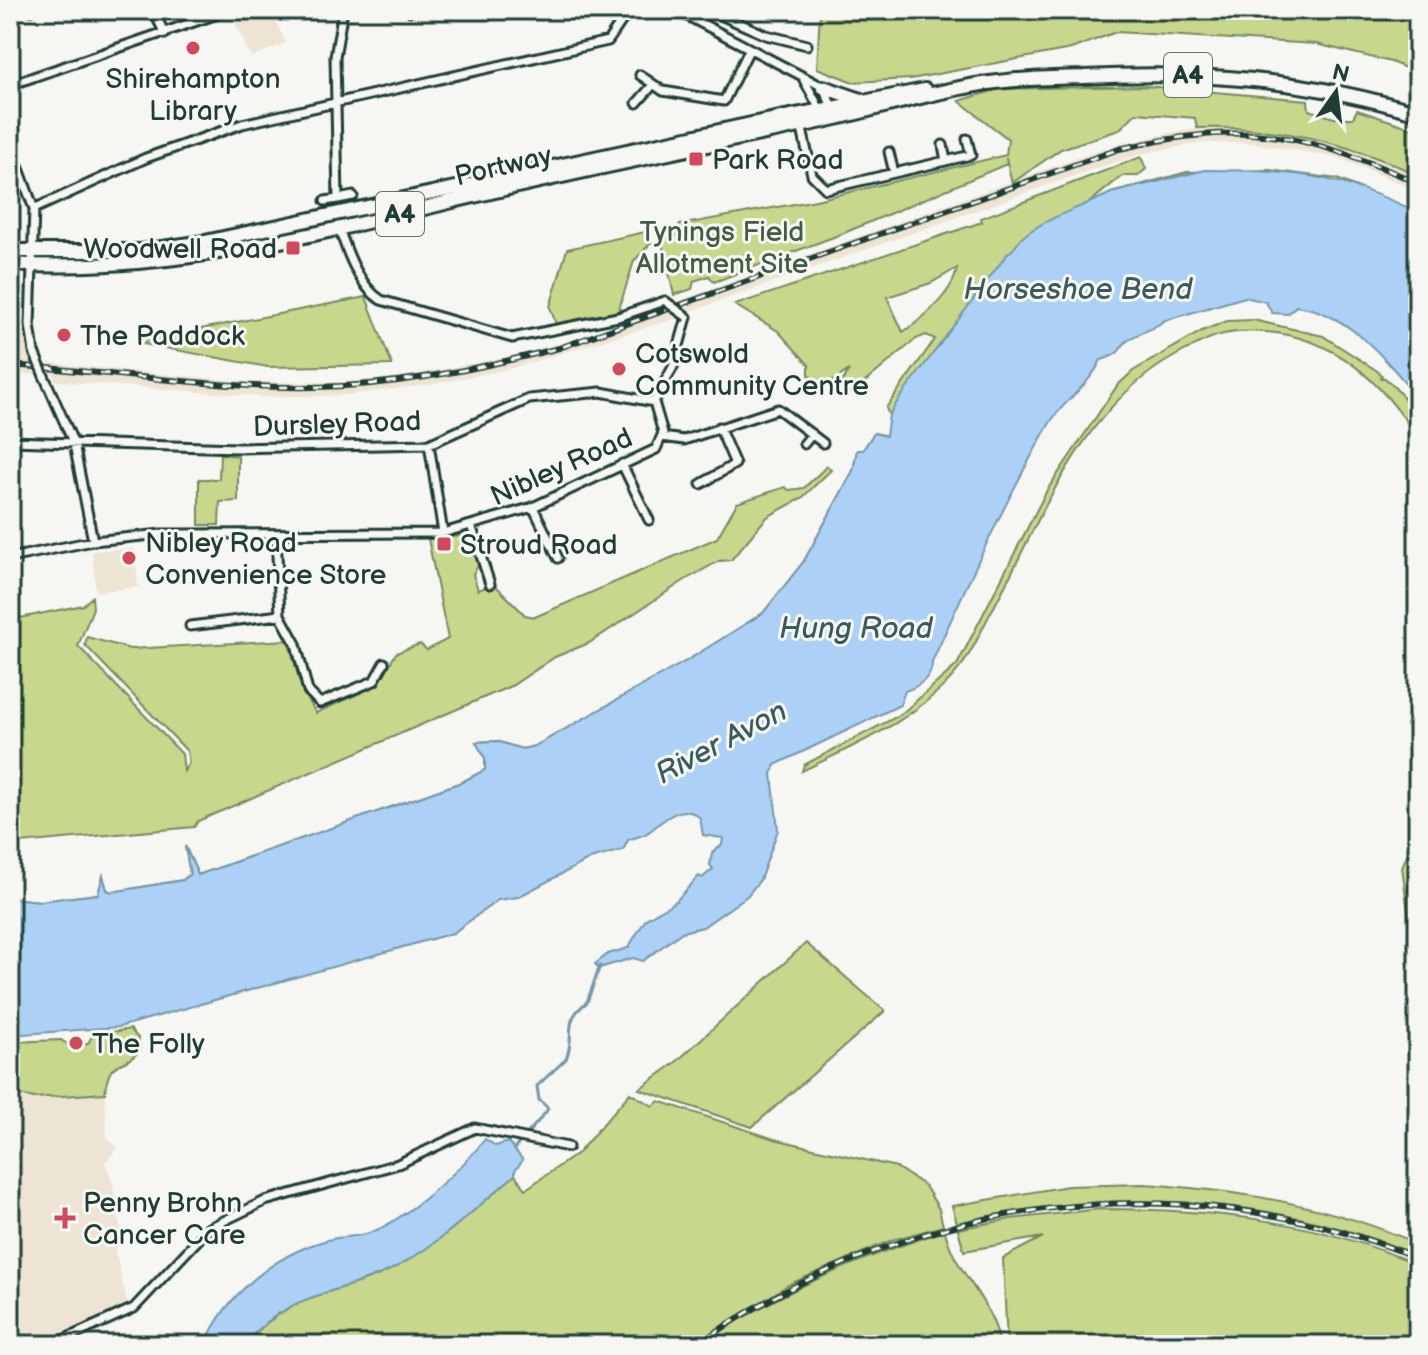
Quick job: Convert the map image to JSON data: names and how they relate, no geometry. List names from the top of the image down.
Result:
{
  "streets": {
    "highway": ["A4", "Portway"],
    "street": ["Dursley Road", "Nibley Road"]
  },
  "crossings": [
    ["Portway", "Nibley Road"],
    ["Dursley Road", "Nibley Road"]
  ],
  "water": ["Horseshoe Bend", "Hung Road", "River Avon"],
  "parks": ["Tynings Field Allotment Site"],
  "places": {
    "other": [
      "Shirehampton Library",
      "The Paddock",
      "Cotswold Community Centre",
      "Nibley Road Convenience Store",
      "The Folly"
    ],
    "transit": ["Park Road", "Woodwell Road", "Stroud Road"],
    "health": ["Penny Brohn Cancer Care"]
  },
  "north": "top"
}
